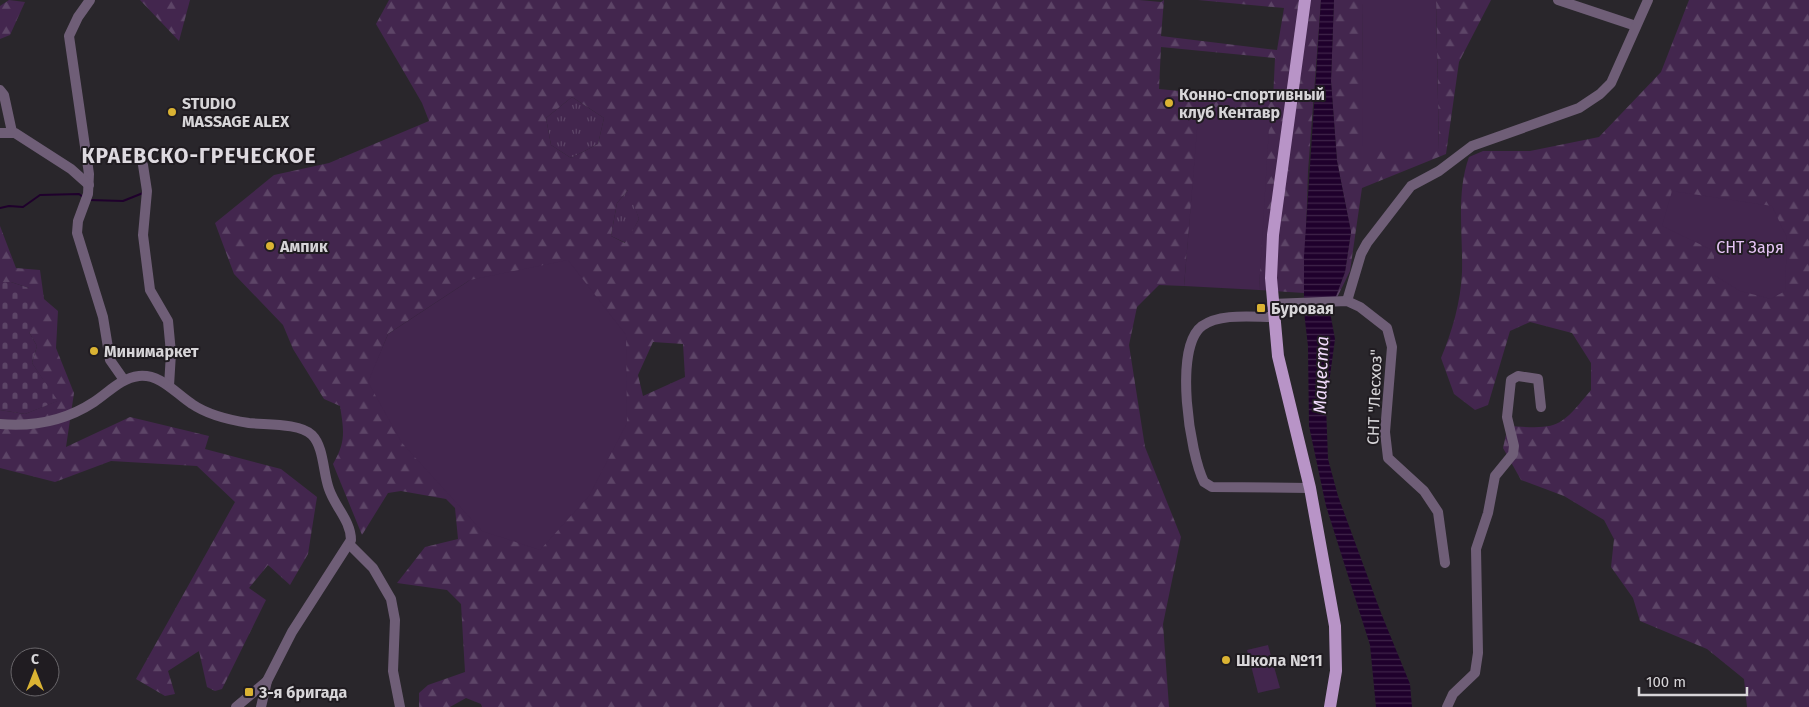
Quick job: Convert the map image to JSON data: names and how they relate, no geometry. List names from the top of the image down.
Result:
{
  "streets": {
    "street": ["СНТ \"Лесхоз\""]
  },
  "districts": ["КРАЕВСКО-ГРЕЧЕСКОЕ"],
  "water": ["Мацеста"],
  "parks": ["СНТ Заря"],
  "places": {
    "other": [
      "Конно-спортивный клуб Кентавр",
      "STUDIO MASSAGE ALEX",
      "Ампик",
      "Минимаркет",
      "Школа №11"
    ],
    "transit": ["Буровая", "3-я бригада"]
  },
  "scale_bar": "100 m",
  "north": "top"
}
